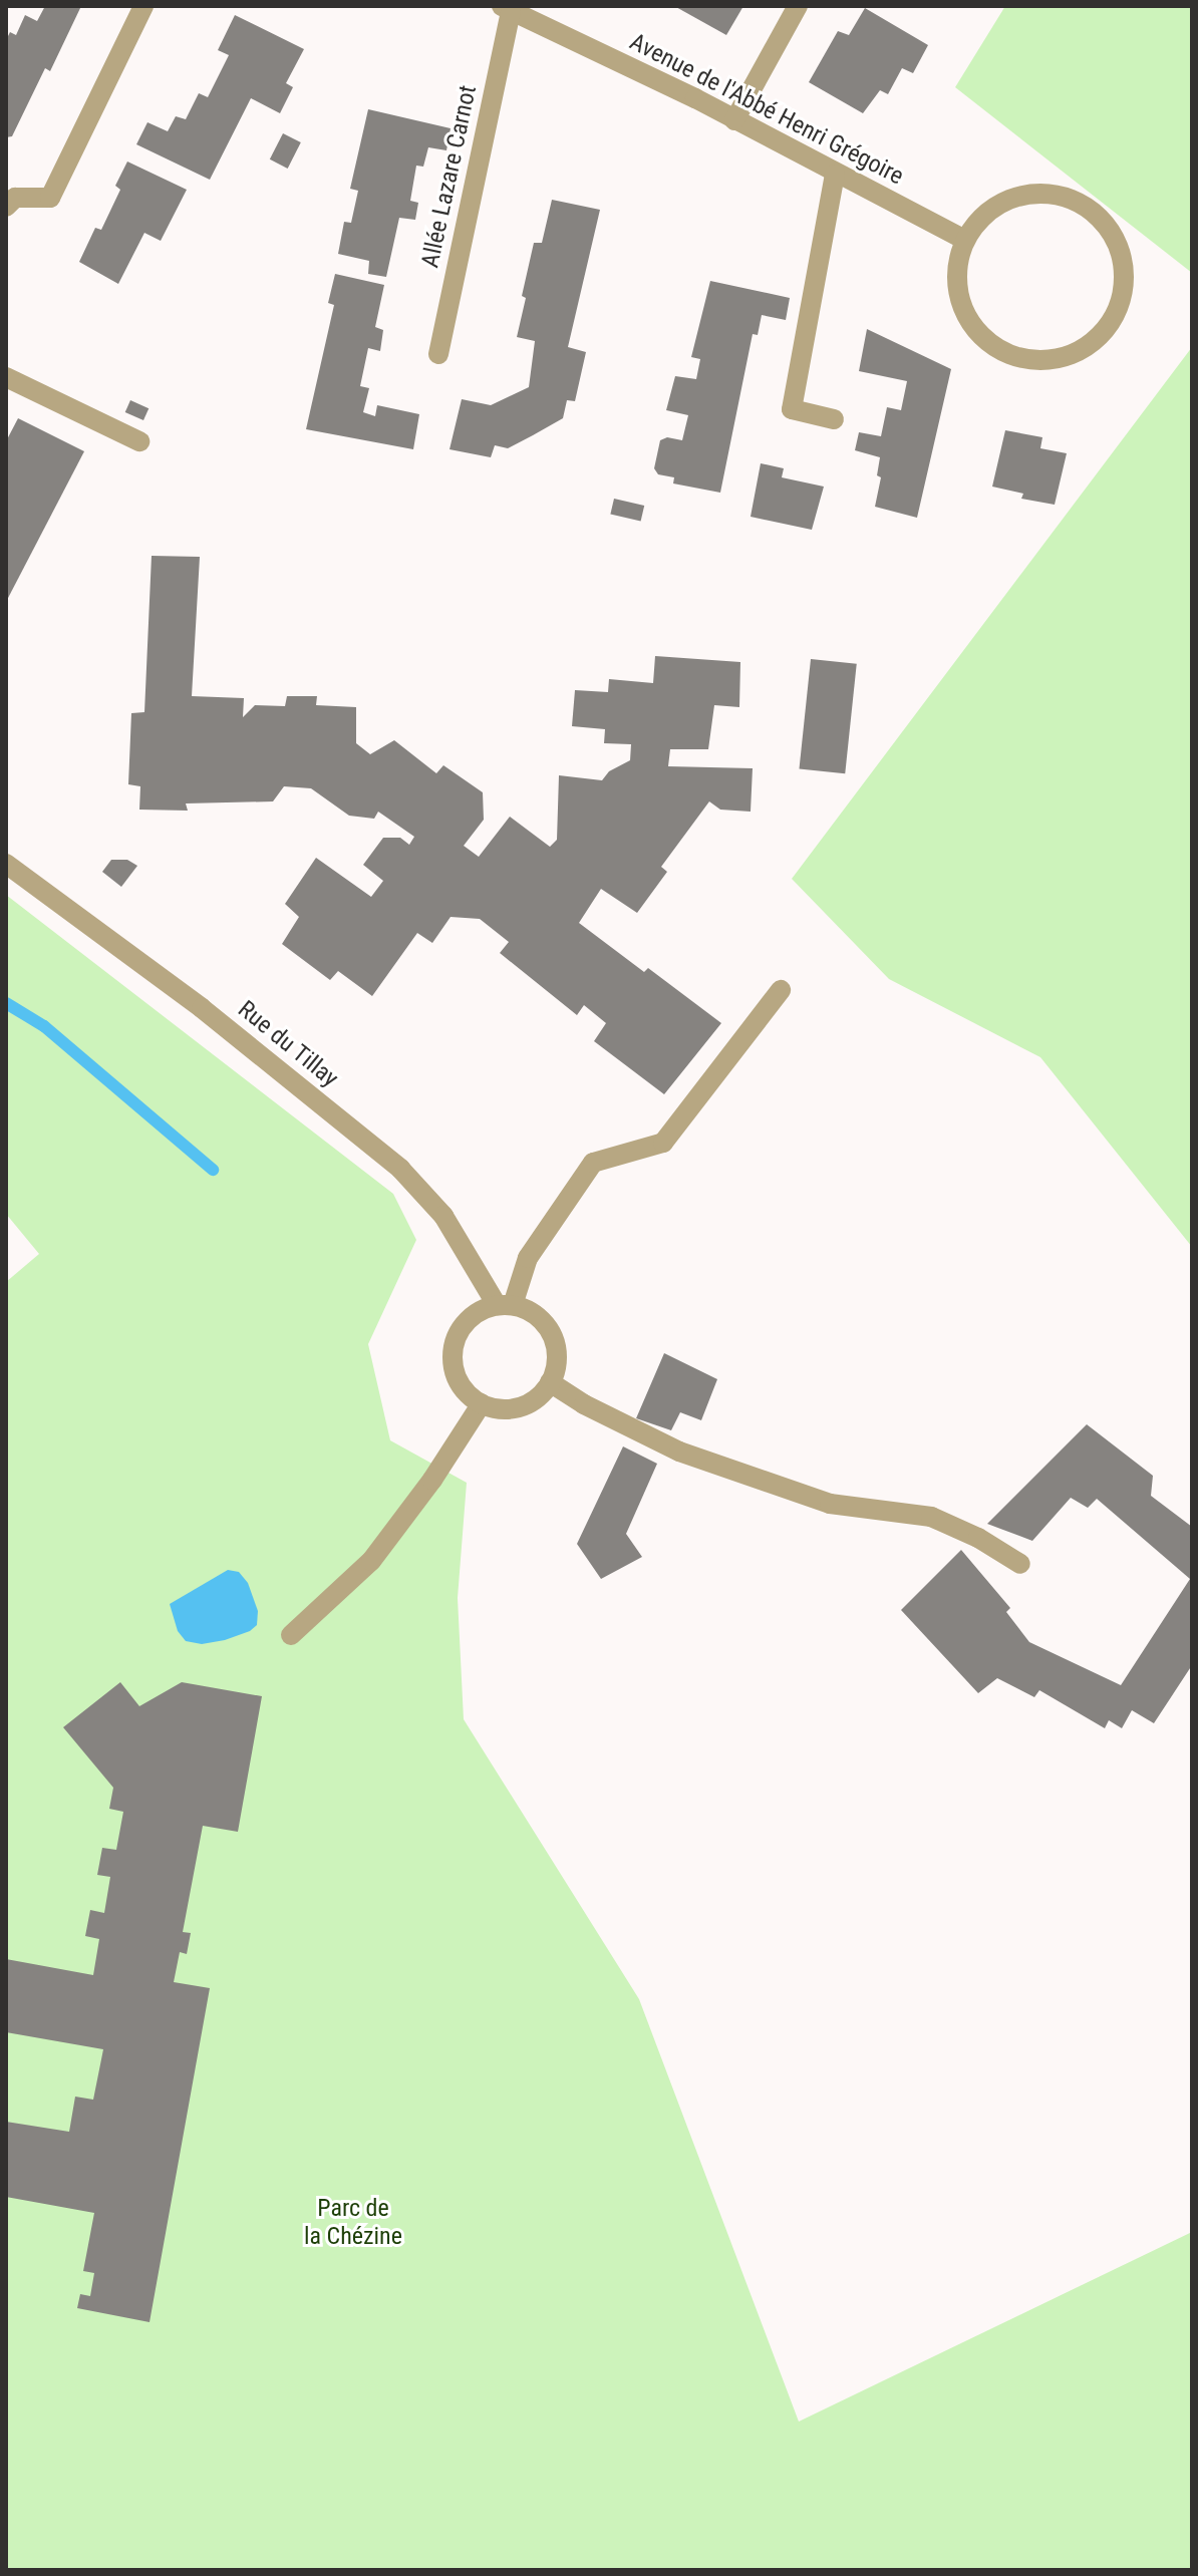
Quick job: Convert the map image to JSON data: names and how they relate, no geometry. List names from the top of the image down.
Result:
{
  "streets": {
    "street": ["Avenue de l'Abbé Henri Grégoire", "Allée Lazare Carnot", "Rue du Tillay"]
  },
  "crossings": [
    ["Avenue de l'Abbé Henri Grégoire", "Allée Lazare Carnot"]
  ],
  "parks": ["Parc de la Chézine"]
}
